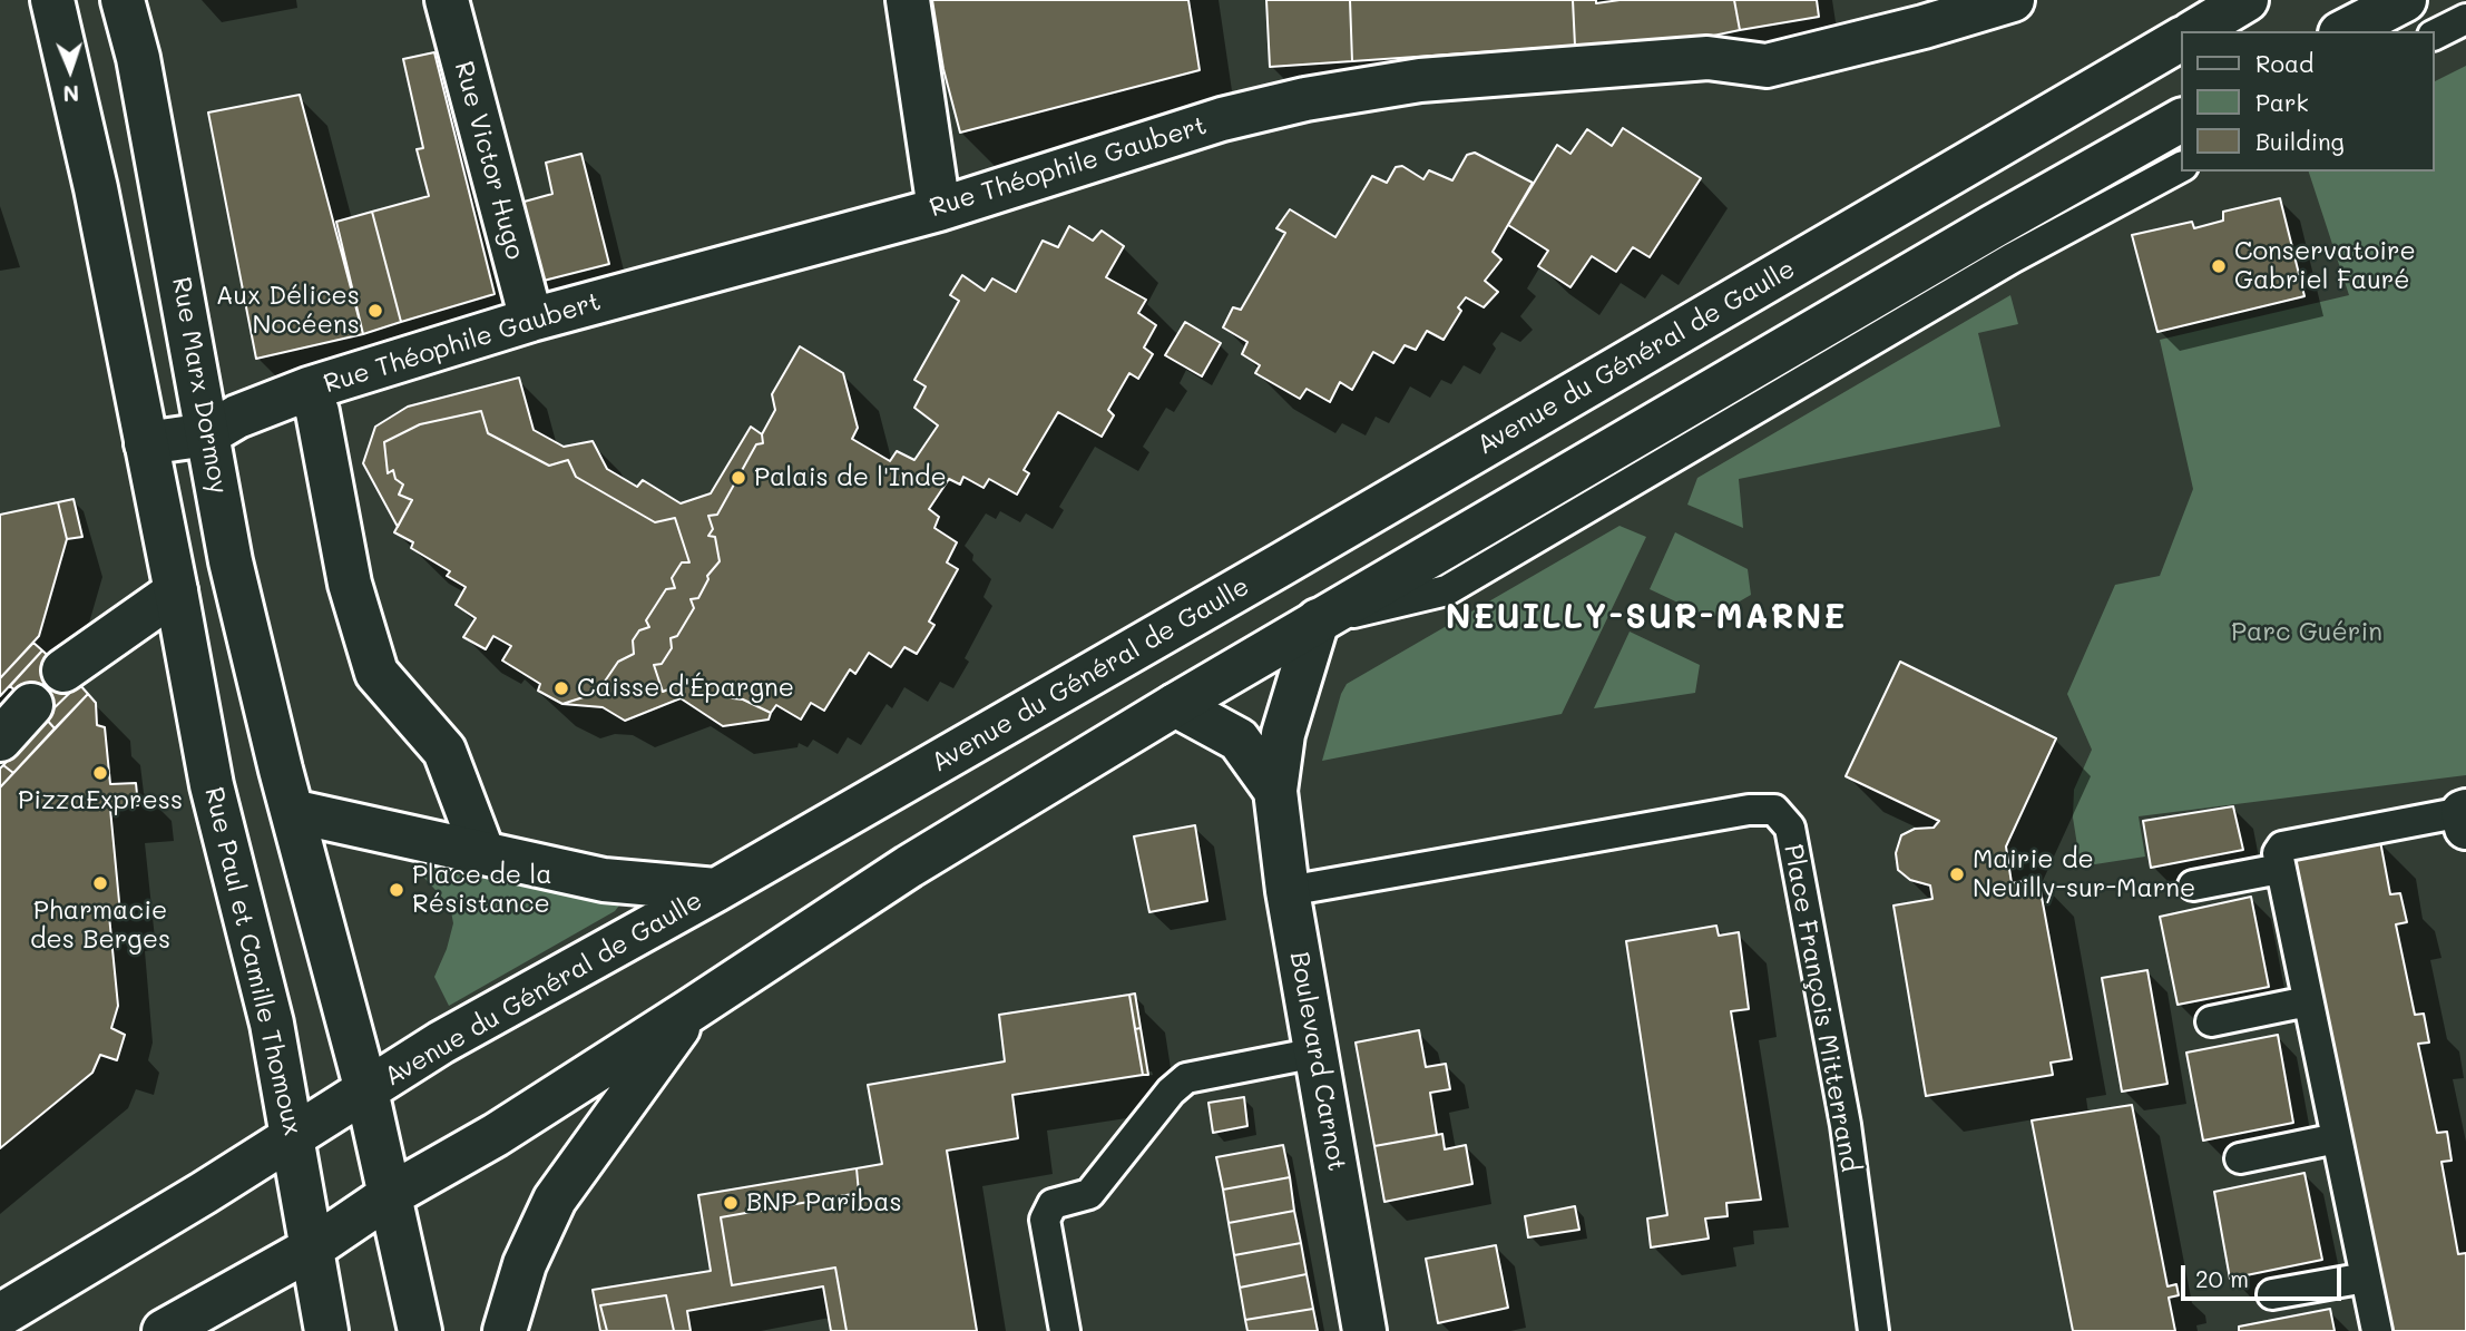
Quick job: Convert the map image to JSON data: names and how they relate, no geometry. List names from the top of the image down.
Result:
{
  "streets": {
    "main road": [
      "Rue Victor Hugo",
      "Rue Théophile Gaubert",
      "Avenue du Général de Gaulle",
      "Rue Marx Dormoy",
      "Rue Paul et Camille Thomoux",
      "Boulevard Carnot"
    ],
    "lane": ["Place François Mitterrand"]
  },
  "crossings": [
    ["Rue Victor Hugo", "Rue Théophile Gaubert"],
    ["Rue Théophile Gaubert", "Rue Marx Dormoy"],
    ["Avenue du Général de Gaulle", "Rue Paul et Camille Thomoux"],
    ["Place François Mitterrand", "Boulevard Carnot"]
  ],
  "districts": ["NEUILLY-SUR-MARNE"],
  "parks": ["Parc Guérin"],
  "places": [
    "Conservatoire Gabriel Fauré",
    "Aux Délices Nocéens",
    "Palais de l'Inde",
    "Caisse d'Épargne",
    "PizzaExpress",
    "Mairie de Neuilly-sur-Marne",
    "Pharmacie des Berges",
    "Place de la Résistance",
    "BNP Paribas"
  ],
  "legend": ["Road", "Park", "Building"],
  "scale_bar": "20 m",
  "north": "bottom"
}
